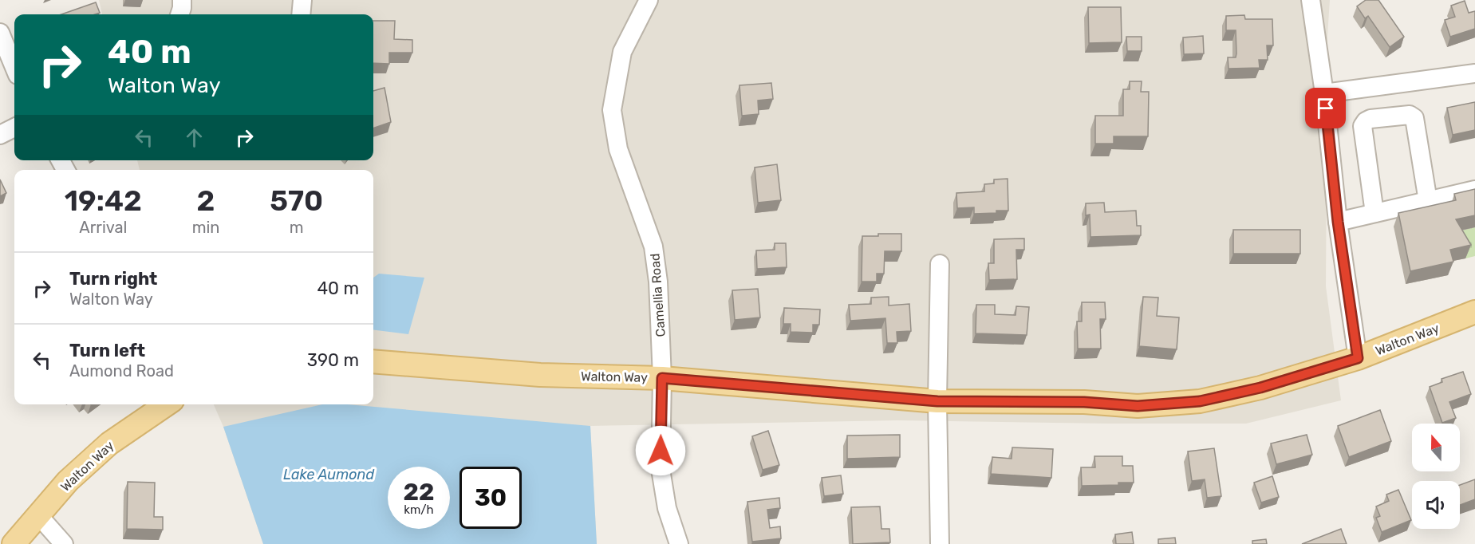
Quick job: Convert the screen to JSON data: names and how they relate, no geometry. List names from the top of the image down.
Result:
{
  "streets": {
    "main road": ["Walton Way"],
    "street": ["Camellia Road"]
  },
  "crossings": [
    ["Camellia Road", "Walton Way"]
  ],
  "water": ["Lake Aumond"],
  "north": "top",
  "page": {
    "turn": ["40 m", "Walton Way"],
    "eta": [
      "19:42",
      "Arrival",
      "2",
      "min",
      "570",
      "m"
    ],
    "list": [
      {
        "name": "Turn right",
        "note": "Walton Way",
        "value": "40 m"
      },
      {
        "name": "Turn left",
        "note": "Aumond Road",
        "value": "390 m"
      }
    ],
    "speed": "22 km/h",
    "limit": "30"
  }
}
